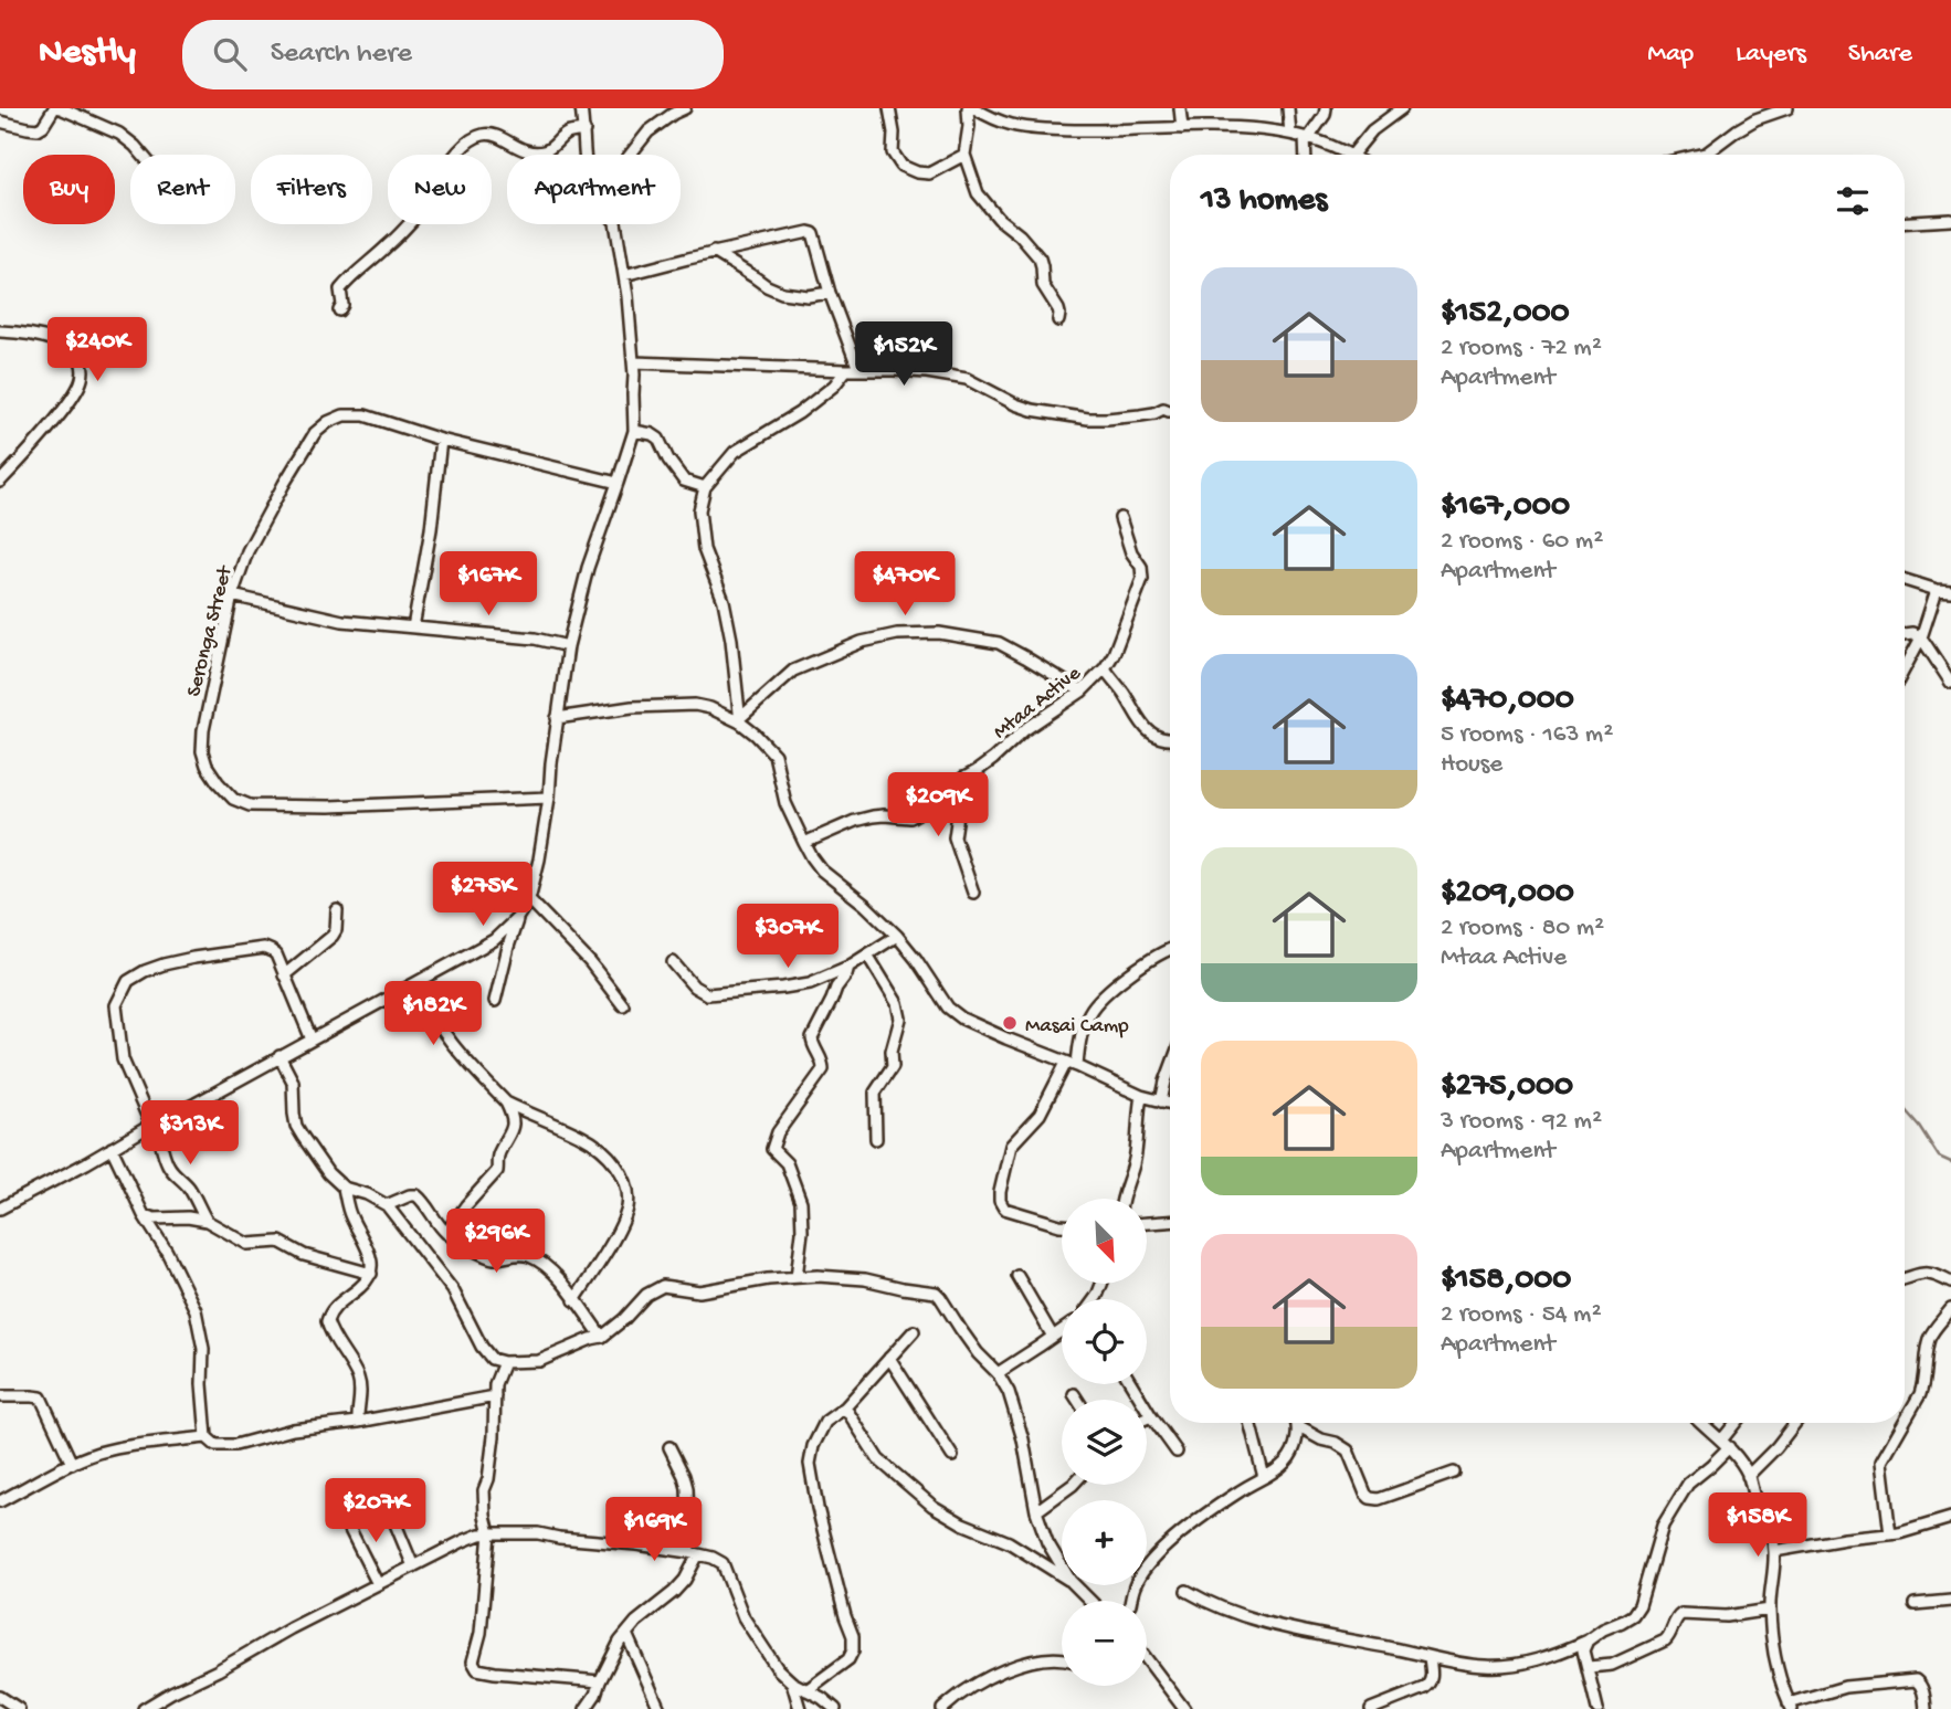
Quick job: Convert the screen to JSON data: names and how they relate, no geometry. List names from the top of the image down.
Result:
{
  "streets": {
    "street": ["Seronga Street", "Mtaa Active"]
  },
  "places": ["Masai Camp"],
  "north": "bottom right",
  "page": {
    "header": "Nestly",
    "search": "Search here",
    "nav": ["Map", "Layers", "Share"],
    "chip": [
      "Buy",
      "Rent",
      "Filters",
      "New",
      "Apartment"
    ],
    "heading": "13 homes",
    "list": [
      {
        "name": "$152,000",
        "note": "2 rooms · 72 m² · Apartment"
      },
      {
        "name": "$167,000",
        "note": "2 rooms · 60 m² · Apartment"
      },
      {
        "name": "$470,000",
        "note": "5 rooms · 163 m² · House"
      },
      {
        "name": "$209,000",
        "note": "2 rooms · 80 m² · Mtaa Active"
      },
      {
        "name": "$275,000",
        "note": "3 rooms · 92 m² · Apartment"
      },
      {
        "name": "$158,000",
        "note": "2 rooms · 54 m² · Apartment"
      }
    ],
    "price": [
      "$240K",
      "$152K",
      "$167K",
      "$470K",
      "$209K",
      "$275K",
      "$307K",
      "$182K",
      "$313K",
      "$296K",
      "$207K",
      "$158K",
      "$169K"
    ],
    "map_buttons": ["+", "−"]
  }
}
